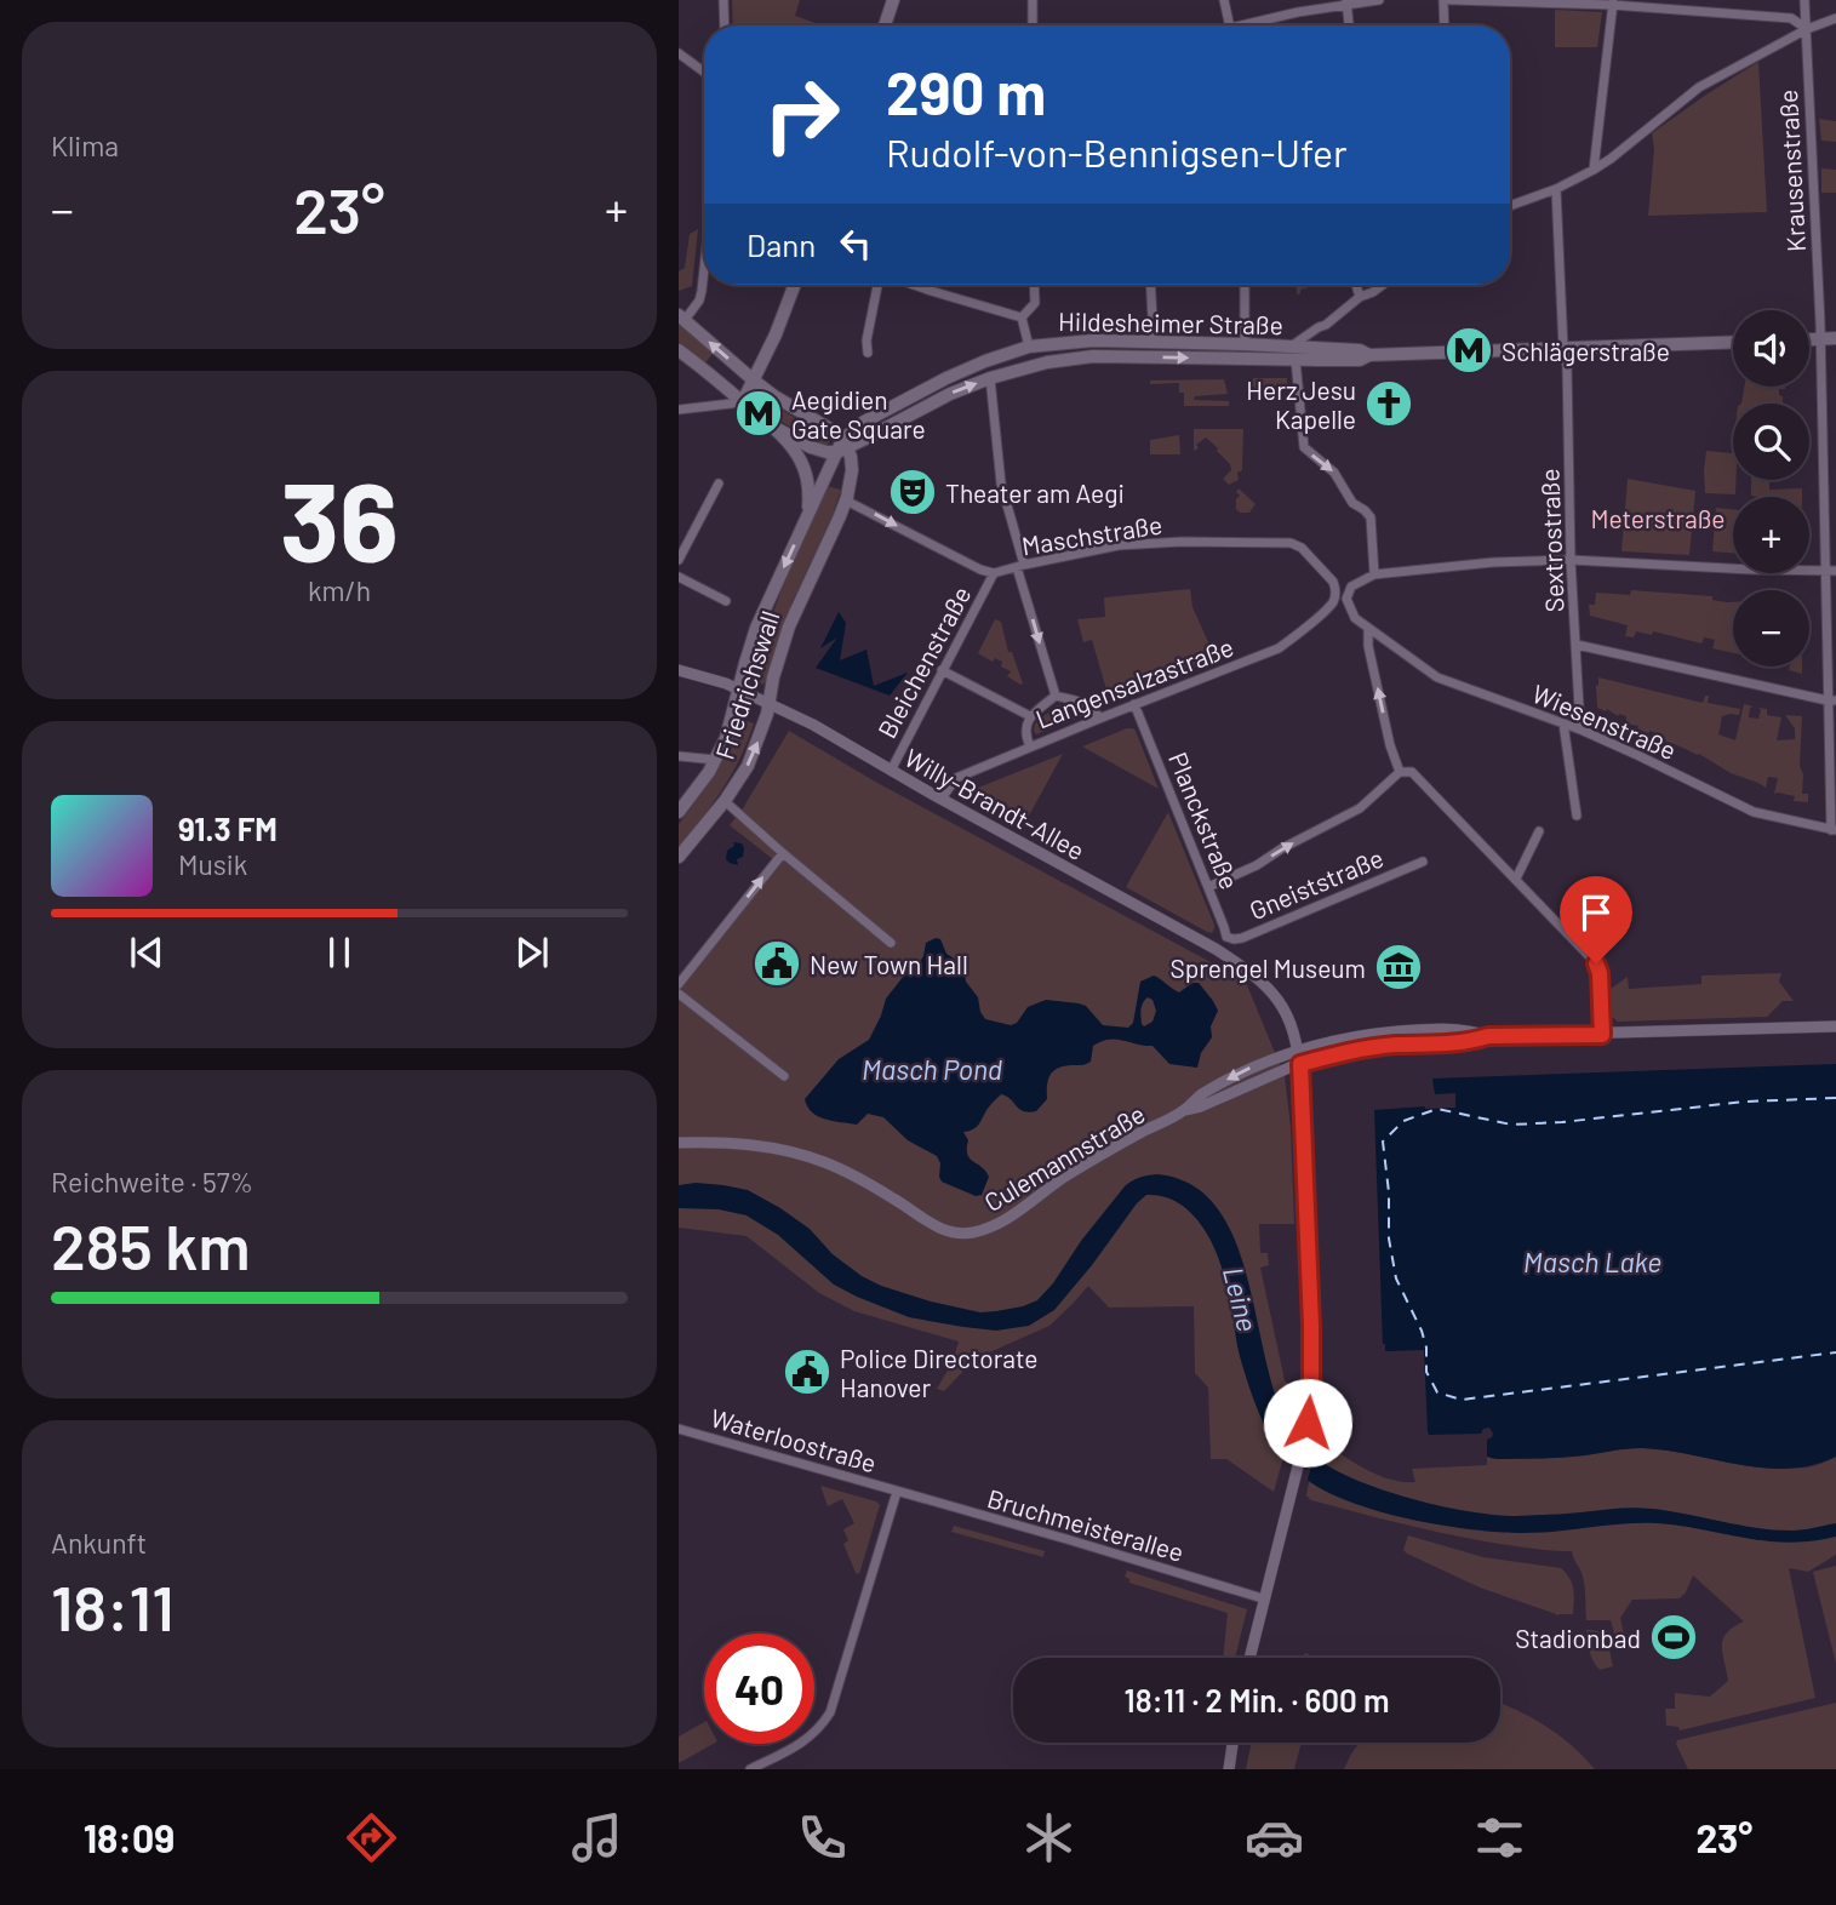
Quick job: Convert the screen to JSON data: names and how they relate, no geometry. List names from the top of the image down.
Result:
{
  "streets": {
    "main road": ["Hildesheimer Straße", "Friedrichswall"],
    "street": [
      "Krausenstraße",
      "Maschstraße",
      "Sextrostraße",
      "Bleichenstraße",
      "Langensalzastraße",
      "Wiesenstraße",
      "Willy-Brandt-Allee",
      "Planckstraße",
      "Gneiststraße",
      "Culemannstraße",
      "Waterloostraße",
      "Bruchmeisterallee"
    ]
  },
  "crossings": [
    ["Krausenstraße", "Wiesenstraße"],
    ["Hildesheimer Straße", "Sextrostraße"],
    ["Hildesheimer Straße", "Friedrichswall"],
    ["Maschstraße", "Bleichenstraße"],
    ["Maschstraße", "Langensalzastraße"],
    ["Maschstraße", "Friedrichswall"],
    ["Sextrostraße", "Wiesenstraße"],
    ["Bleichenstraße", "Willy-Brandt-Allee"],
    ["Langensalzastraße", "Willy-Brandt-Allee"],
    ["Langensalzastraße", "Planckstraße"],
    ["Friedrichswall", "Willy-Brandt-Allee"],
    ["Willy-Brandt-Allee", "Culemannstraße"],
    ["Planckstraße", "Gneiststraße"],
    ["Waterloostraße", "Bruchmeisterallee"]
  ],
  "water": ["Masch Pond", "Masch Lake", "Leine"],
  "parks": ["Meterstraße"],
  "places": {
    "metro station": ["Schlägerstraße", "Aegidien Gate Square"],
    "church": ["Herz Jesu Kapelle"],
    "theatre": ["Theater am Aegi"],
    "public building": ["New Town Hall", "Police Directorate Hanover"],
    "museum": ["Sprengel Museum"],
    "sports": ["Stadionbad"]
  },
  "page": {
    "tile": [
      "Klima",
      ["36", "km/h"],
      ["Reichweite · 57%", "285 km"],
      ["Ankunft", "18:11"]
    ],
    "turn": ["290 m", "Rudolf-von-Bennigsen-Ufer"],
    "heat": ["−", "23°", "+"],
    "then": "Dann",
    "map_buttons": ["+", "−"],
    "song": ["91.3 FM", "Musik"],
    "limit": "40",
    "trip": "18:11 · 2 Min. · 600 m",
    "tabs": ["18:09", "23°"]
  }
}
